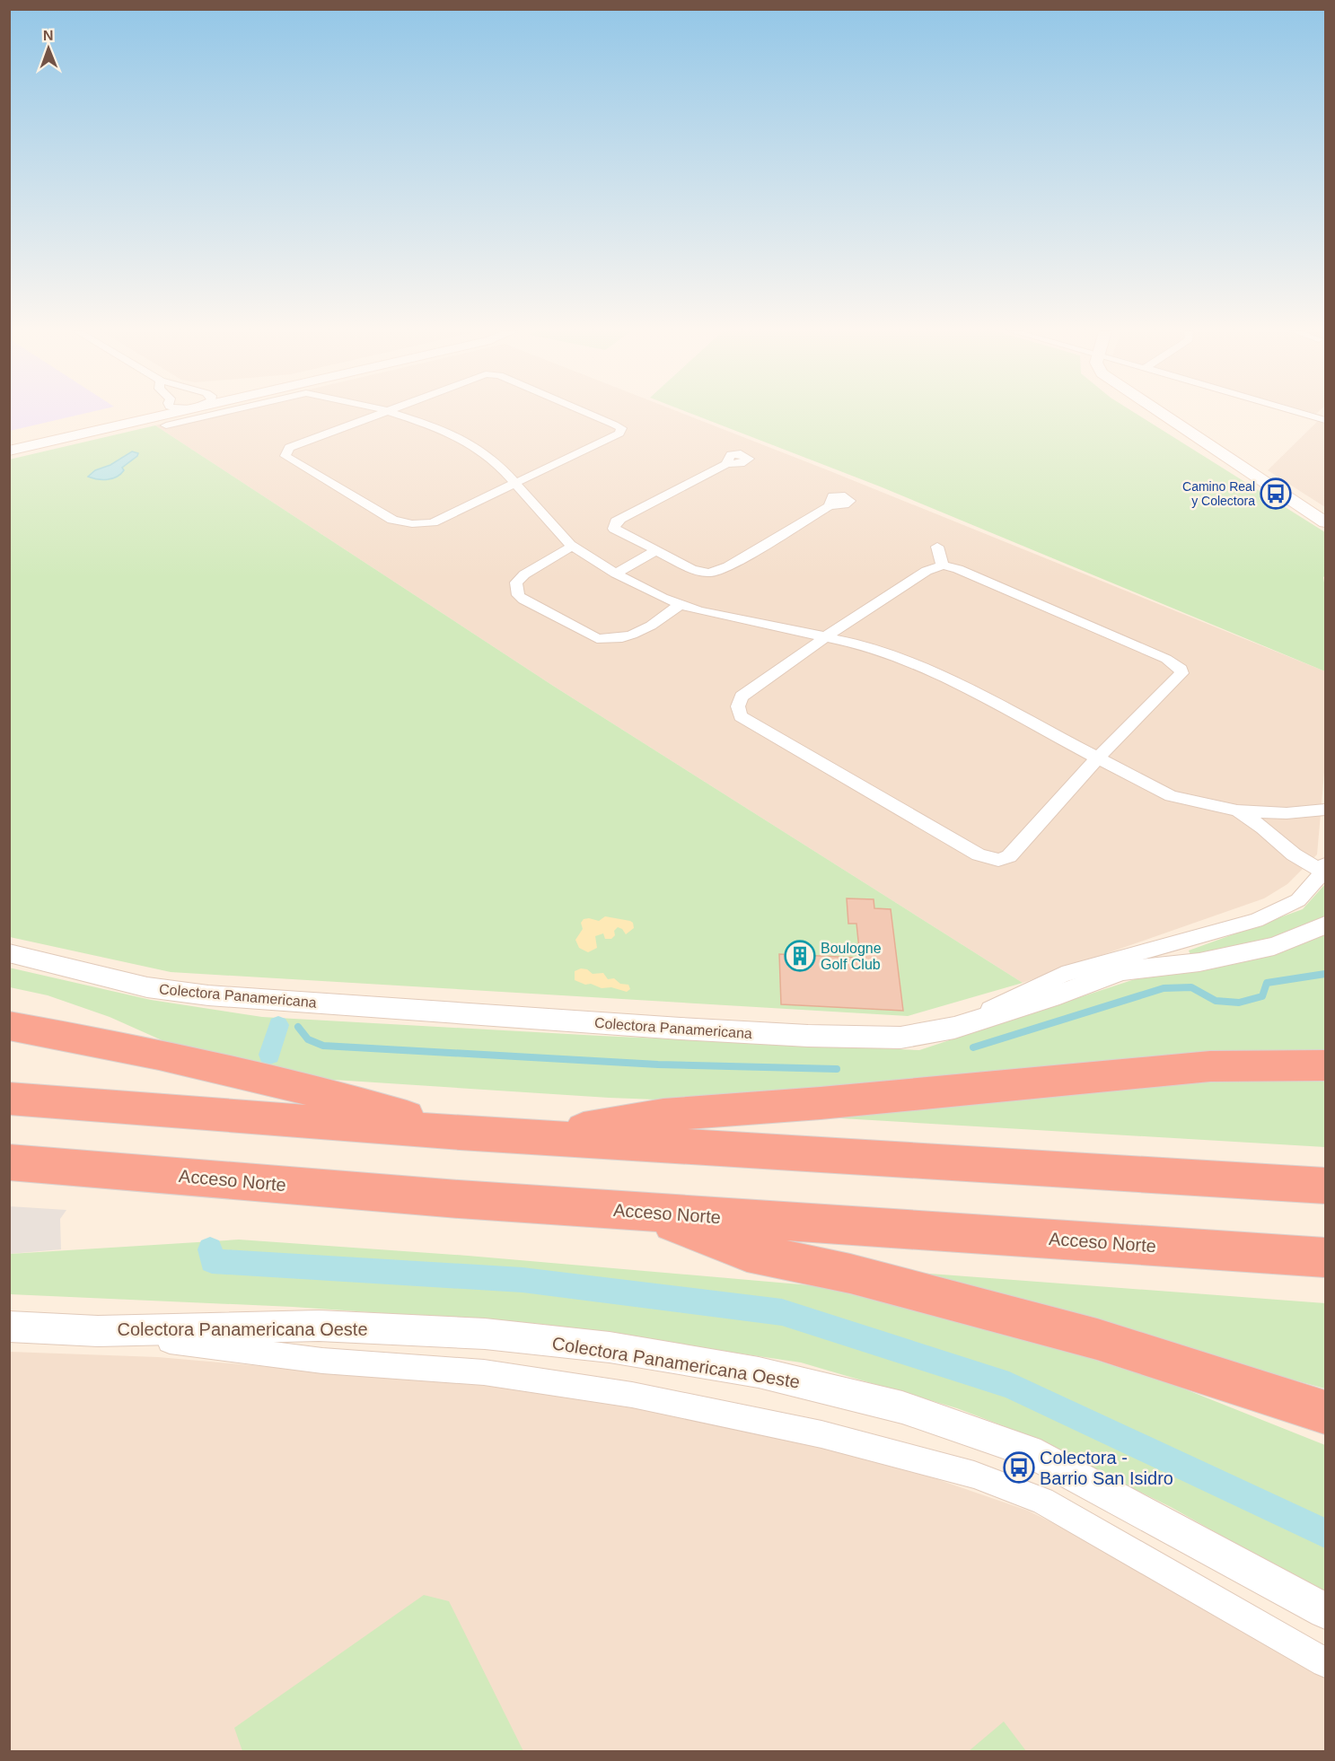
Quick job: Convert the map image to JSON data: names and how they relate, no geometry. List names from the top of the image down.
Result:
{
  "streets": {
    "highway": ["Acceso Norte"],
    "street": ["Colectora Panamericana", "Colectora Panamericana Oeste"]
  },
  "places": {
    "bus stop": ["Camino Real y Colectora", "Colectora - Barrio San Isidro"],
    "building": ["Boulogne Golf Club"]
  },
  "north": "top"
}
